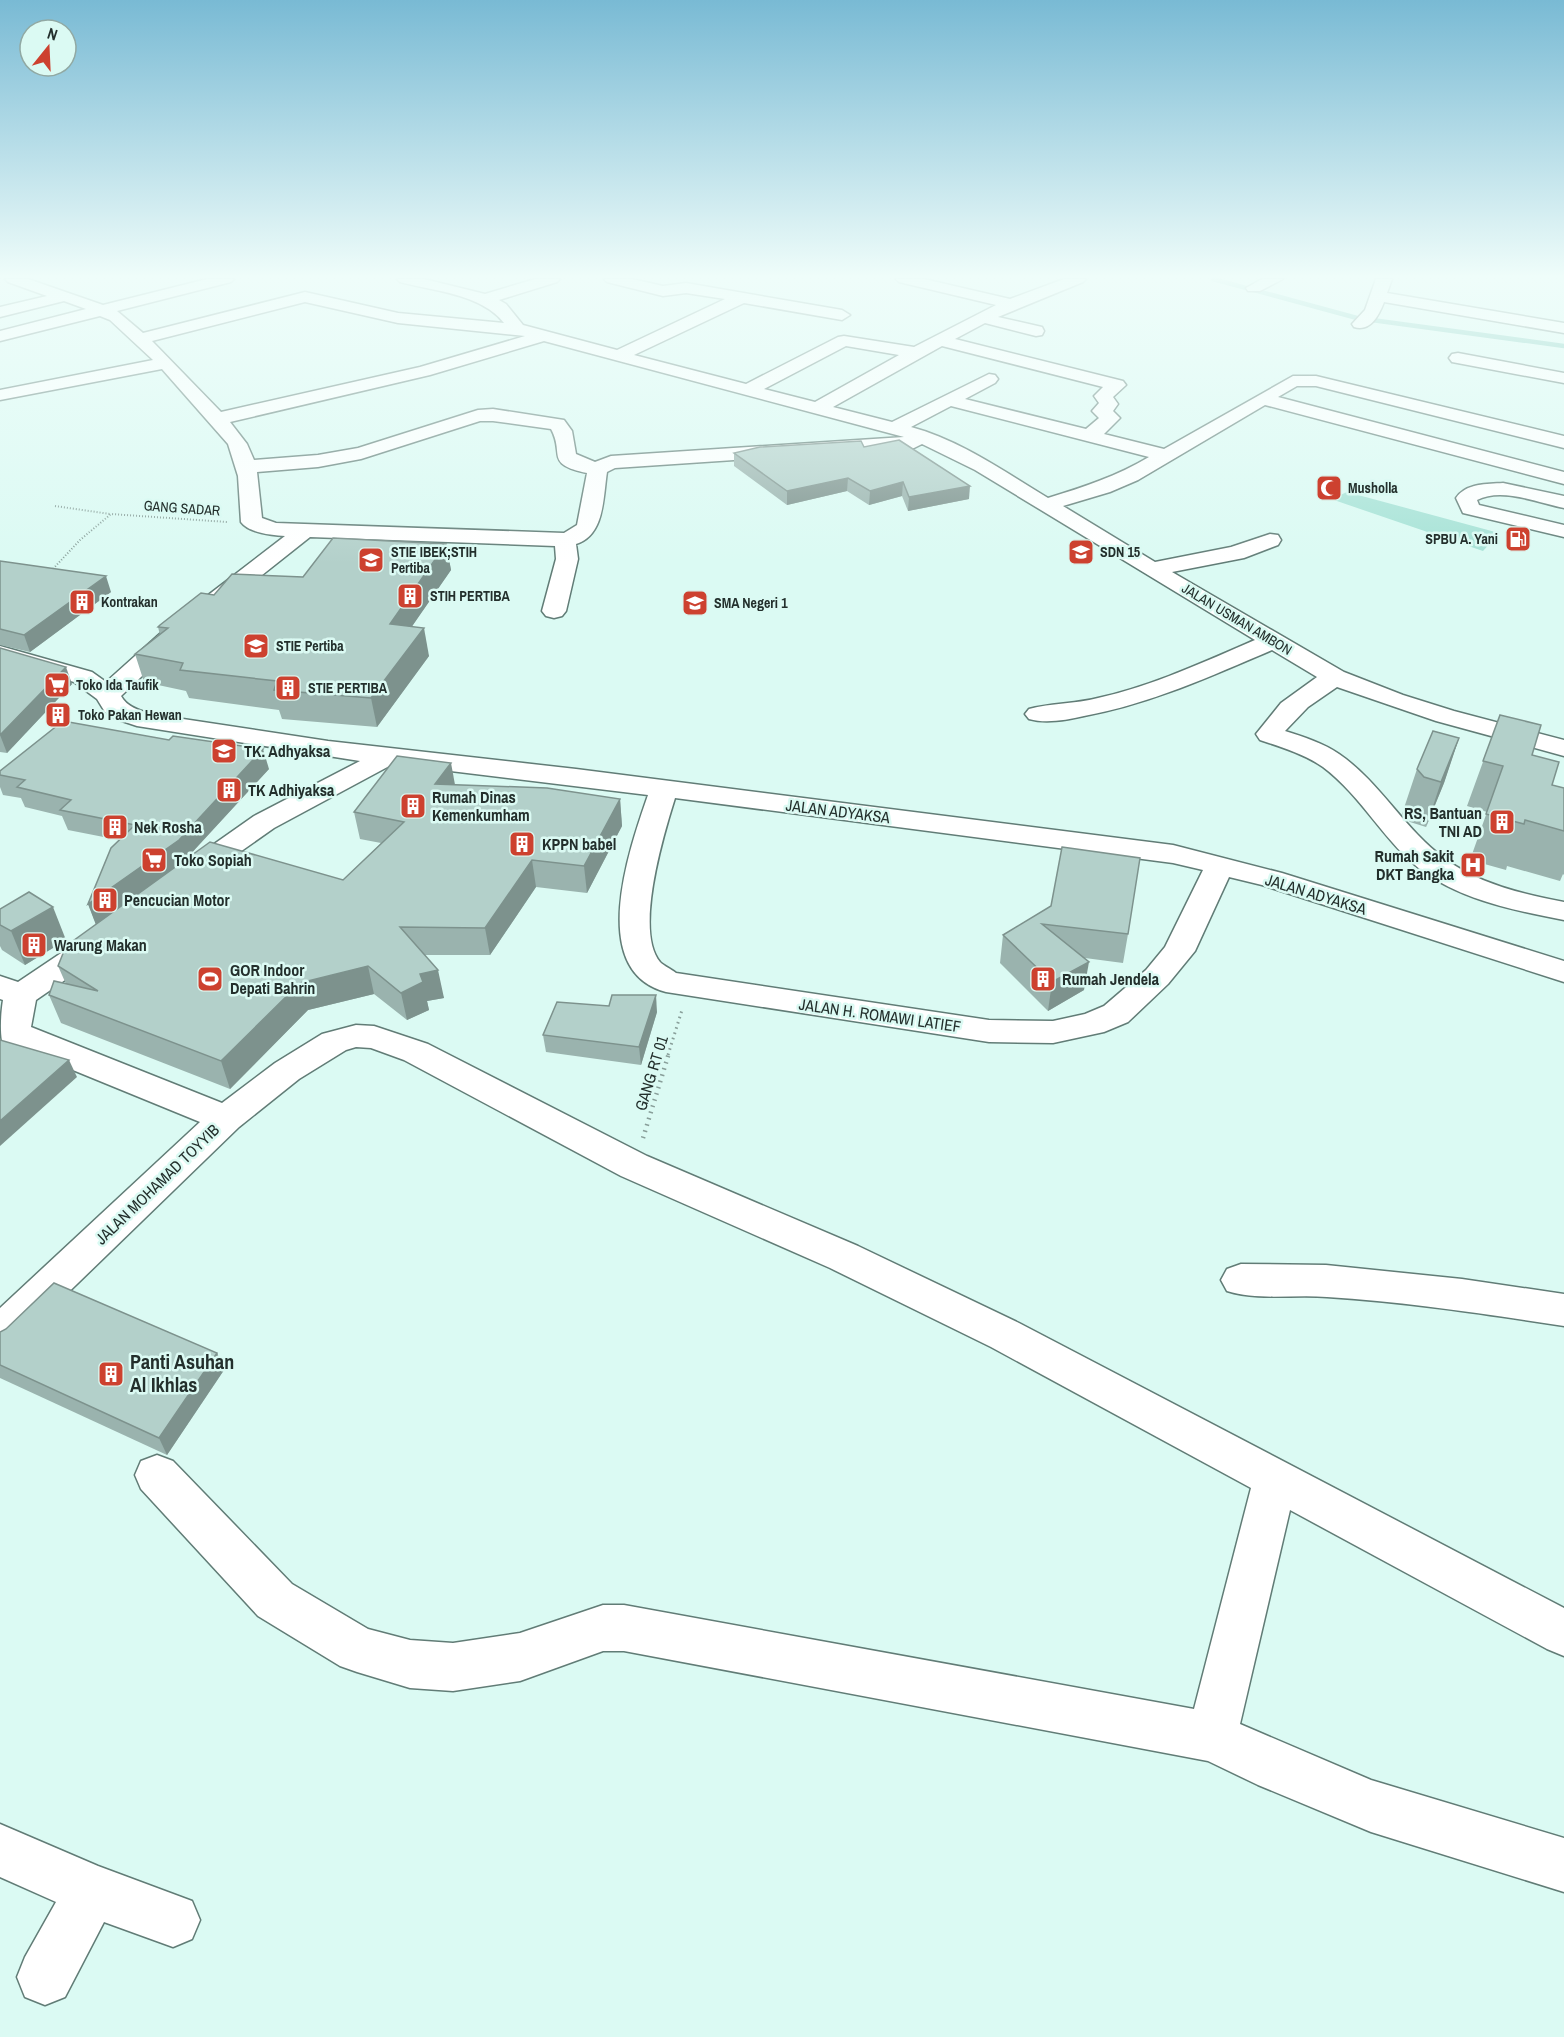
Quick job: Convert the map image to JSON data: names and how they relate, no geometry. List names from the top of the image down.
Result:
{
  "streets": {
    "street": [
      "JALAN USMAN AMBON",
      "JALAN ADYAKSA",
      "JALAN H. ROMAWI LATIEF",
      "JALAN MOHAMAD TOYYIB"
    ],
    "path": ["GANG SADAR", "GANG RT 01"]
  },
  "crossings": [
    ["JALAN ADYAKSA", "JALAN H. ROMAWI LATIEF"],
    ["JALAN H. ROMAWI LATIEF", "GANG RT 01"]
  ],
  "places": {
    "mosque": ["Musholla"],
    "fuel station": ["SPBU A. Yani"],
    "school or university": [
      "SDN 15",
      "STIE IBEK;STIH Pertiba",
      "SMA Negeri 1",
      "STIE Pertiba",
      "TK. Adhyaksa"
    ],
    "building": [
      "STIH PERTIBA",
      "Kontrakan",
      "STIE PERTIBA",
      "Toko Pakan Hewan",
      "TK Adhiyaksa",
      "Rumah Dinas Kemenkumham",
      "RS, Bantuan TNI AD",
      "Nek Rosha",
      "KPPN babel",
      "Pencucian Motor",
      "Warung Makan",
      "Rumah Jendela",
      "Panti Asuhan Al Ikhlas"
    ],
    "supermarket": ["Toko Ida Taufik", "Toko Sopiah"],
    "hospital": ["Rumah Sakit DKT Bangka"],
    "sports": ["GOR Indoor Depati Bahrin"]
  },
  "north": "top"
}
